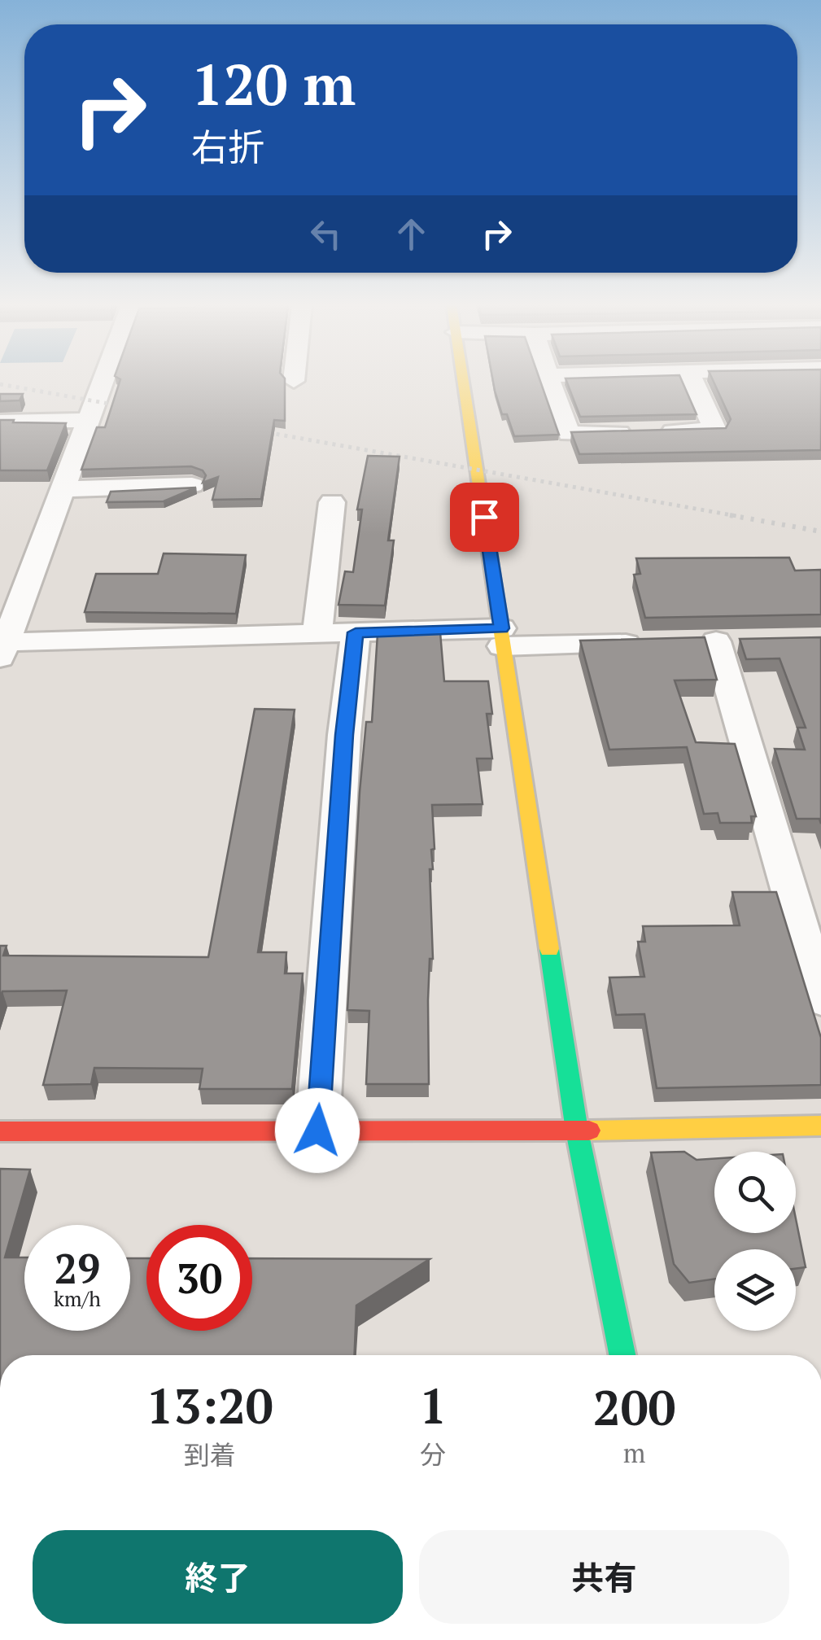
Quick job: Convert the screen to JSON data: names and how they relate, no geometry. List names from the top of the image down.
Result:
{
  "page": {
    "turn": ["120 m", "右折"],
    "speed": "29 km/h",
    "limit": "30",
    "eta": [
      "13:20",
      "到着",
      "1",
      "分",
      "200",
      "m"
    ],
    "buttons": ["終了", "共有"]
  }
}
